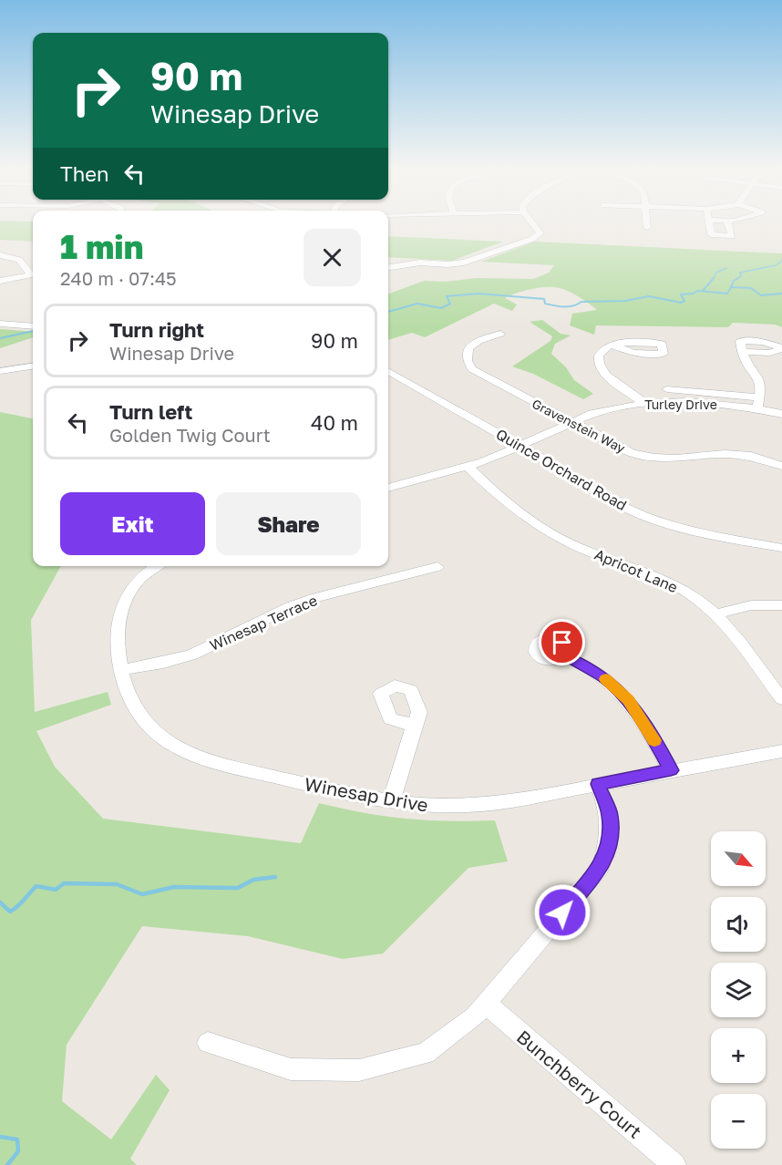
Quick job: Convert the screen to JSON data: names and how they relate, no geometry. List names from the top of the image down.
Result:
{
  "streets": {
    "street": [
      "Turley Drive",
      "Gravenstein Way",
      "Quince Orchard Road",
      "Apricot Lane",
      "Winesap Terrace",
      "Winesap Drive",
      "Bunchberry Court"
    ]
  },
  "crossings": [
    ["Turley Drive", "Gravenstein Way"],
    ["Turley Drive", "Quince Orchard Road"],
    ["Winesap Terrace", "Winesap Drive"]
  ],
  "north": "bottom right",
  "page": {
    "turn": ["90 m", "Winesap Drive"],
    "then": "Then",
    "heading": ["1 min", "240 m · 07:45"],
    "list": [
      {
        "name": "Turn right",
        "note": "Winesap Drive",
        "value": "90 m"
      },
      {
        "name": "Turn left",
        "note": "Golden Twig Court",
        "value": "40 m"
      }
    ],
    "buttons": ["Exit", "Share"],
    "map_buttons": ["+", "−"]
  }
}
